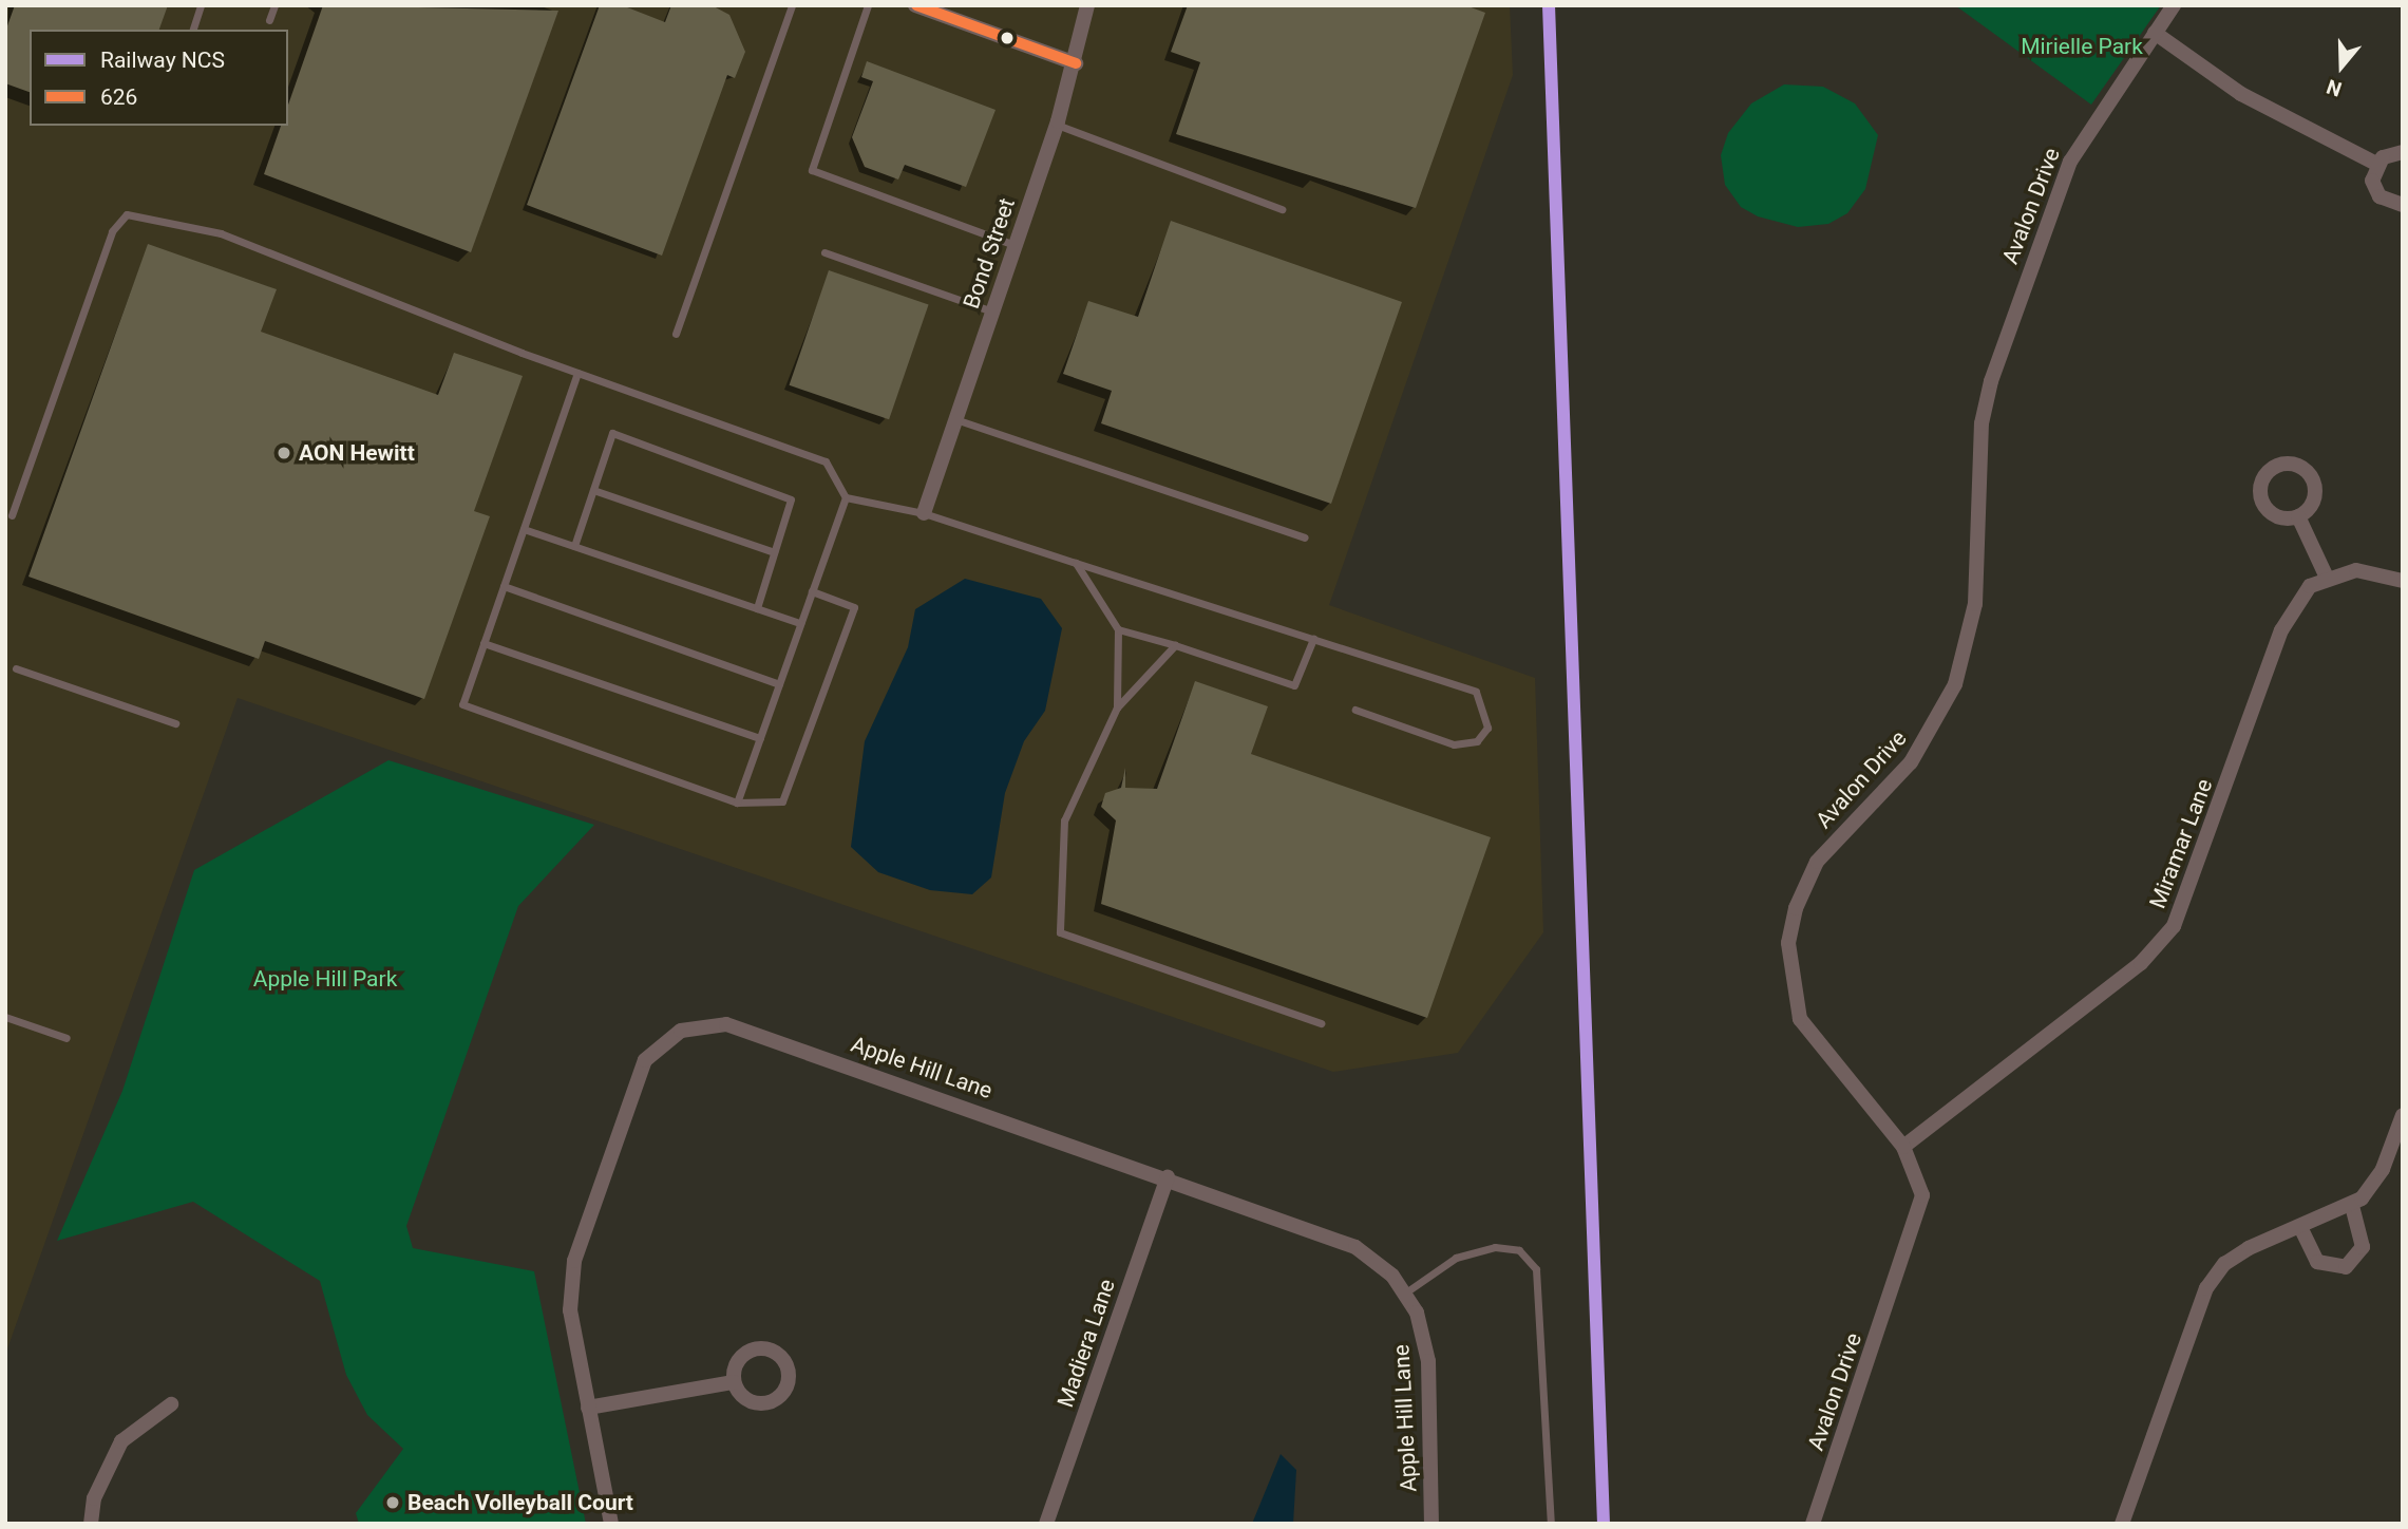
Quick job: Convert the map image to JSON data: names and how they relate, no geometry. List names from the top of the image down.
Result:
{
  "streets": {
    "street": [
      "Avalon Drive",
      "Bond Street",
      "Miramar Lane",
      "Apple Hill Lane",
      "Madiera Lane"
    ]
  },
  "crossings": [
    ["Avalon Drive", "Miramar Lane"],
    ["Apple Hill Lane", "Madiera Lane"]
  ],
  "parks": ["Mirielle Park", "Apple Hill Park"],
  "places": ["AON Hewitt", "Beach Volleyball Court"],
  "lines": ["rail line NCS", "transit line 626"],
  "legend": ["Railway NCS", "626"],
  "north": "bottom"
}
